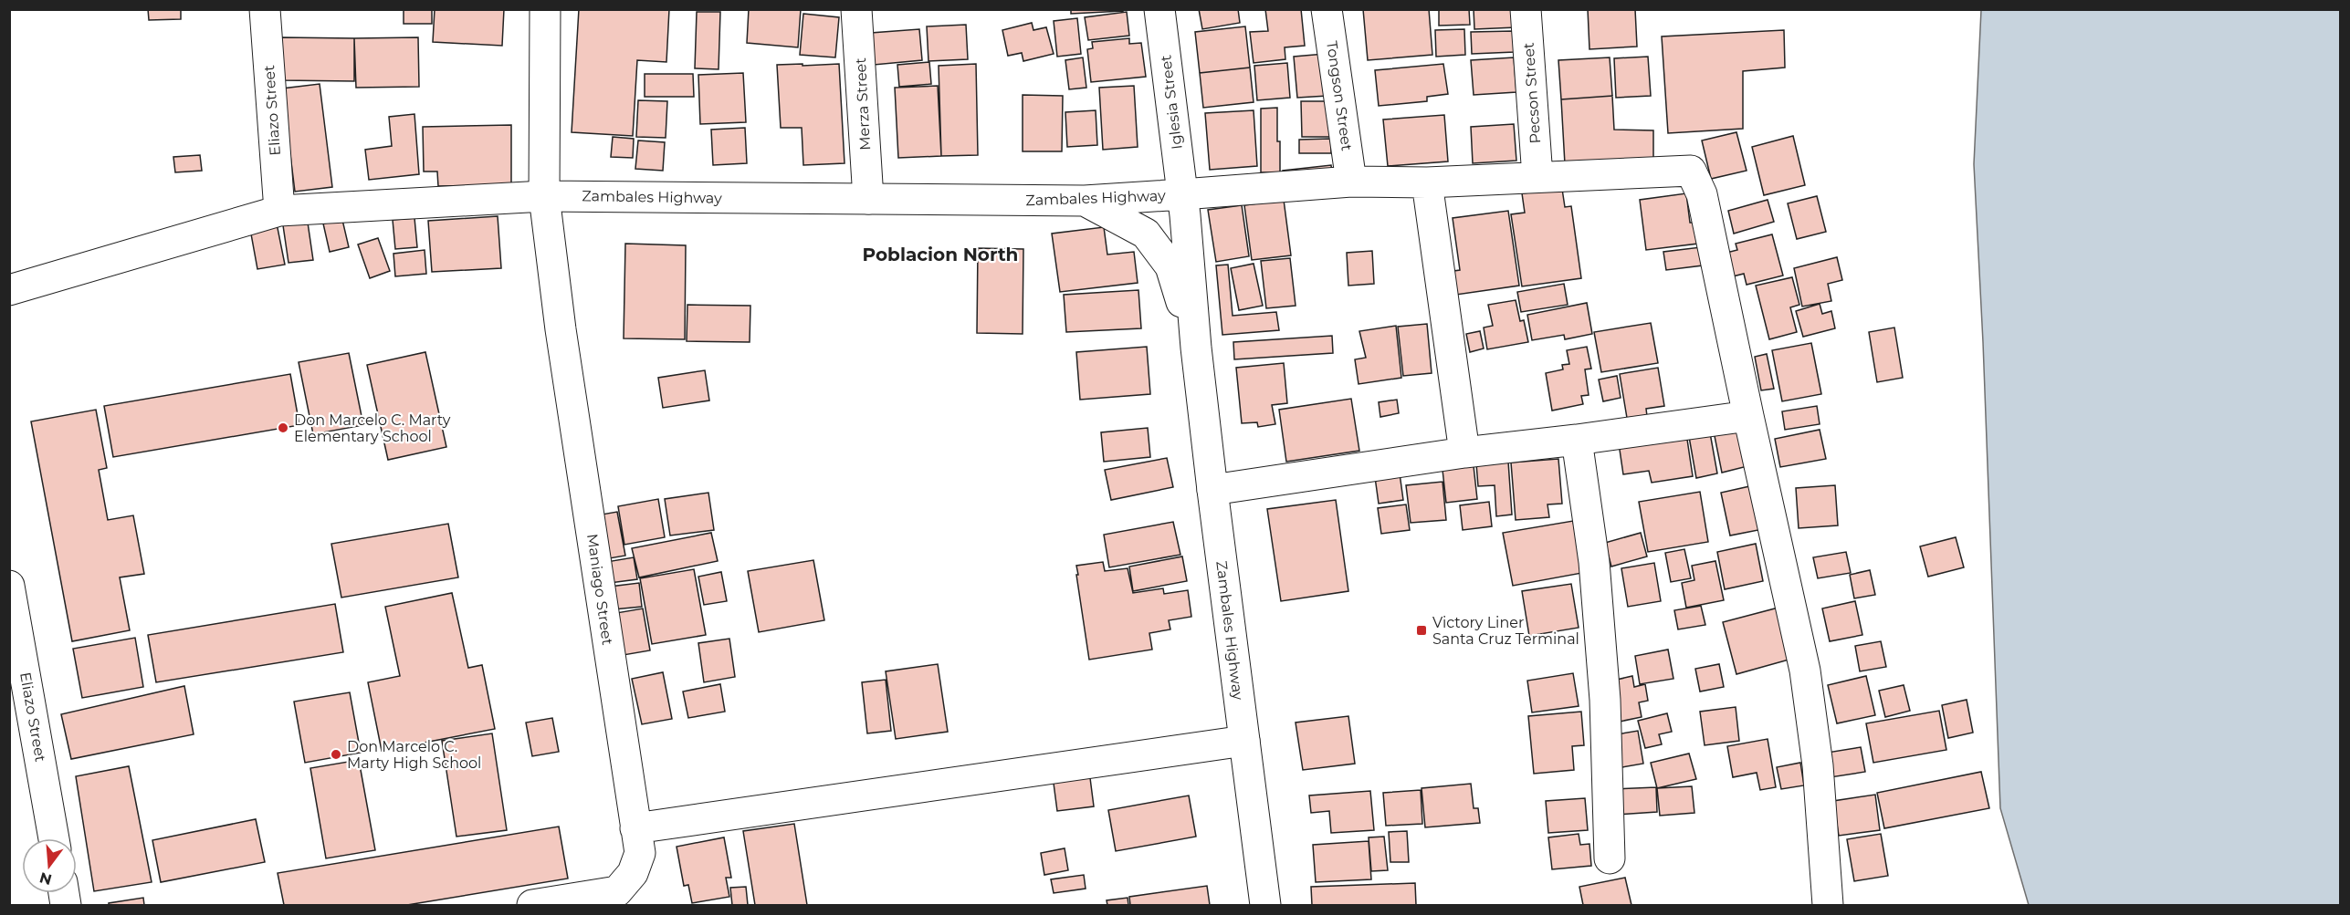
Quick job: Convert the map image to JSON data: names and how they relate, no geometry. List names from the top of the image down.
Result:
{
  "streets": {
    "street": [
      "Pecson Street",
      "Tongson Street",
      "Iglesia Street",
      "Merza Street",
      "Eliazo Street",
      "Zambales Highway",
      "Maniago Street"
    ]
  },
  "crossings": [
    ["Iglesia Street", "Zambales Highway"],
    ["Merza Street", "Zambales Highway"],
    ["Eliazo Street", "Zambales Highway"],
    ["Zambales Highway", "Maniago Street"]
  ],
  "districts": ["Poblacion North"],
  "places": {
    "other": ["Don Marcelo C. Marty Elementary School", "Don Marcelo C. Marty High School"],
    "transit": ["Victory Liner Santa Cruz Terminal"]
  },
  "north": "bottom"
}
